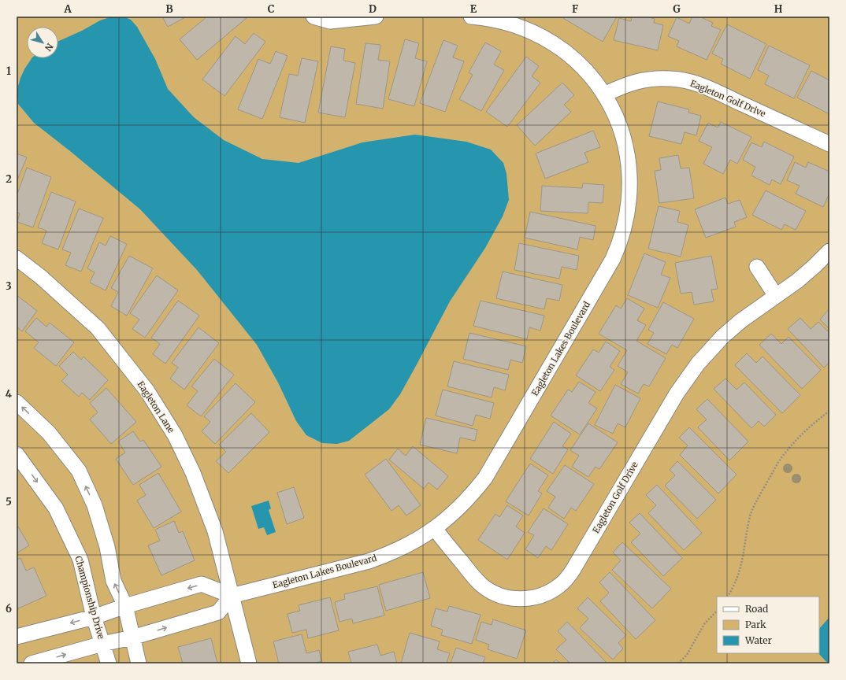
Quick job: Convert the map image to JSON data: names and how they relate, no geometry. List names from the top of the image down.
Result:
{
  "streets": {
    "street": [
      "Eagleton Golf Drive",
      "Eagleton Lakes Boulevard",
      "Eagleton Lane",
      "Championship Drive"
    ]
  },
  "crossings": [
    ["Eagleton Golf Drive", "Eagleton Lakes Boulevard"],
    ["Eagleton Lakes Boulevard", "Eagleton Lane"]
  ],
  "legend": ["Road", "Park", "Water"],
  "north": "bottom right",
  "grid": {
    "columns": [
      "A",
      "B",
      "C",
      "D",
      "E",
      "F",
      "G",
      "H"
    ],
    "rows": [
      "1",
      "2",
      "3",
      "4",
      "5",
      "6"
    ]
  }
}
